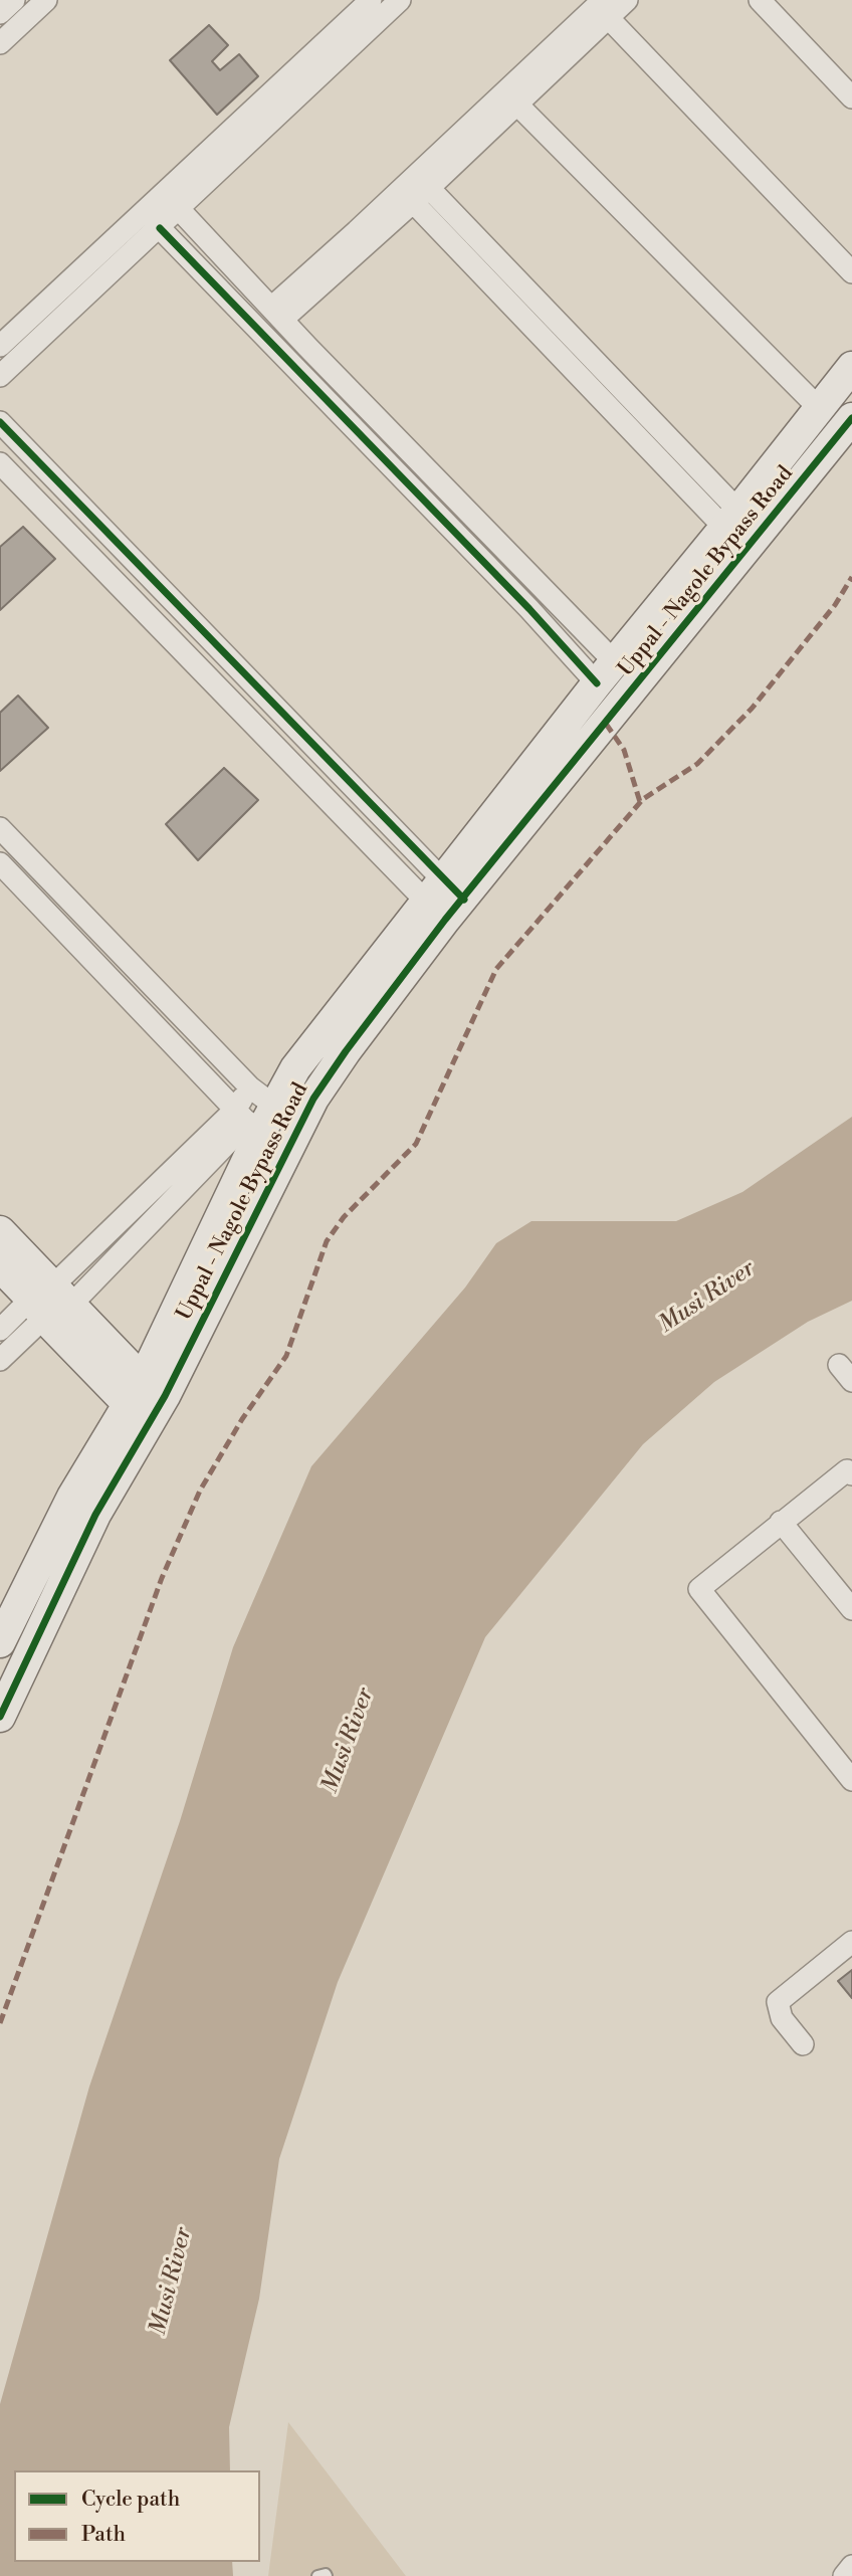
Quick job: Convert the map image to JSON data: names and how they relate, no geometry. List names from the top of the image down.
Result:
{
  "streets": {
    "street": ["Uppal - Nagole Bypass Road"]
  },
  "water": ["Musi River"],
  "legend": ["Cycle path", "Path"]
}
